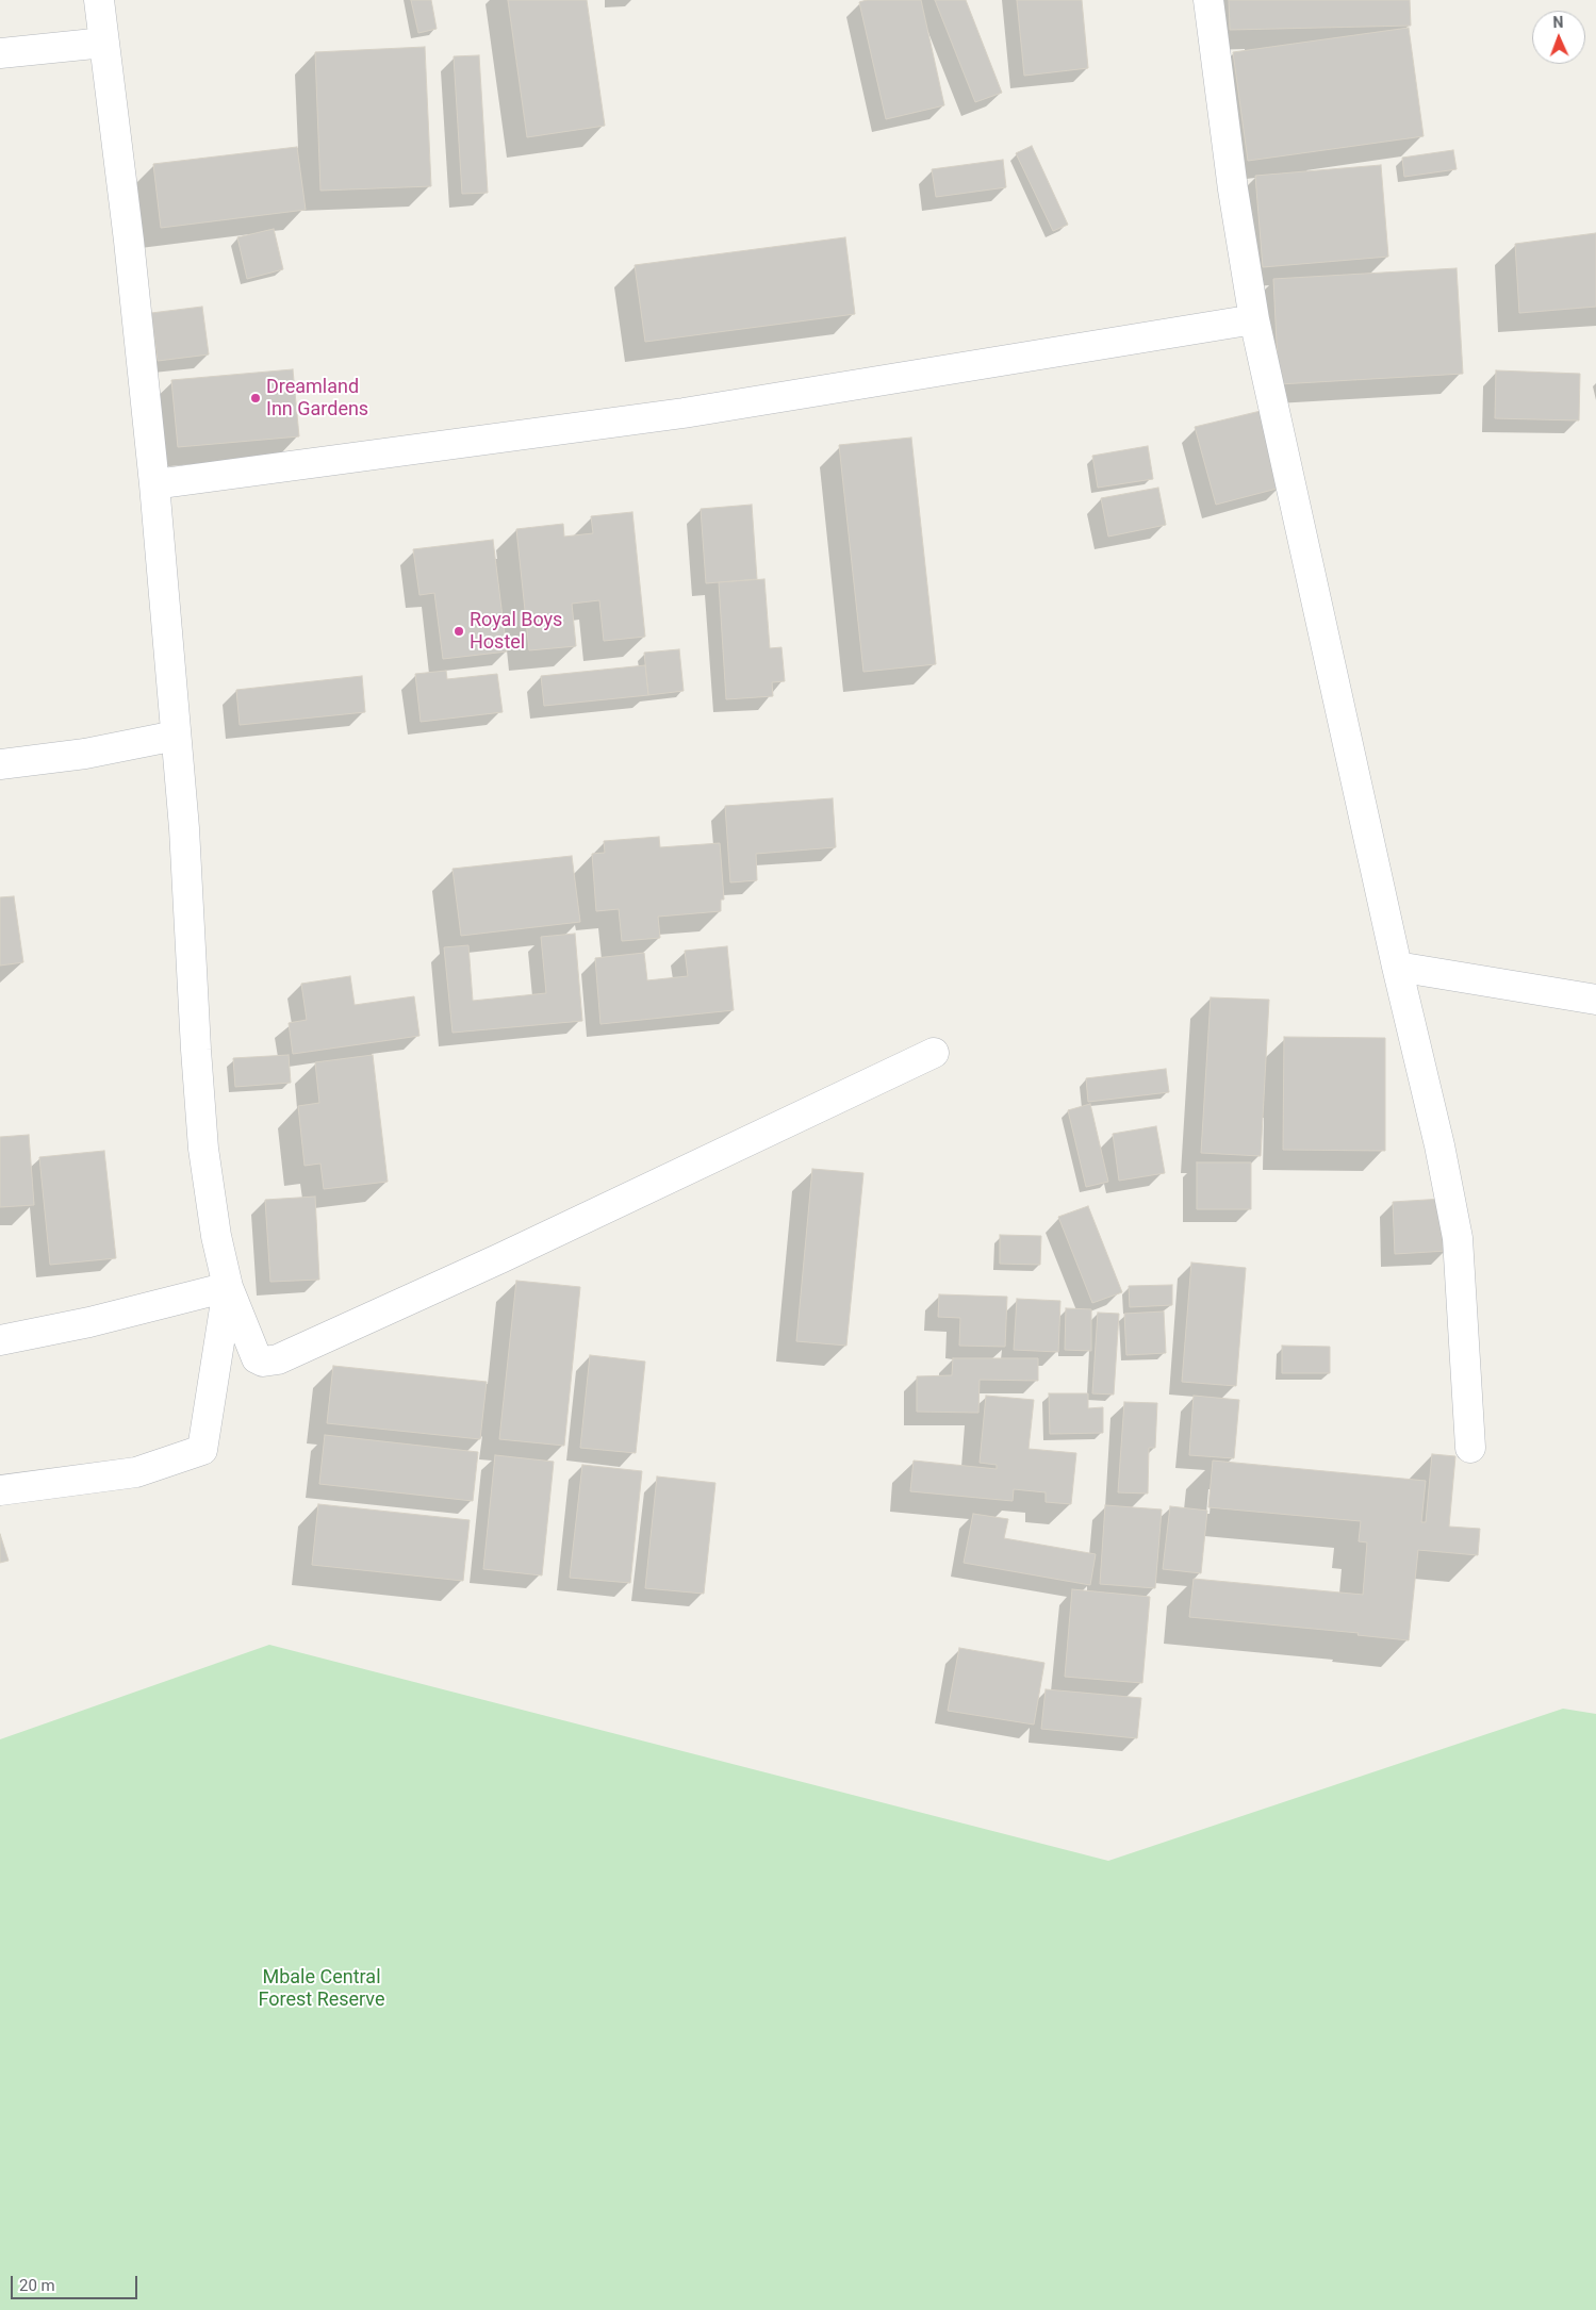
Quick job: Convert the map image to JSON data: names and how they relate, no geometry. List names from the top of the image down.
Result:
{
  "parks": ["Mbale Central Forest Reserve"],
  "places": ["Dreamland Inn Gardens", "Royal Boys Hostel"],
  "scale_bar": "20 m",
  "north": "top"
}
